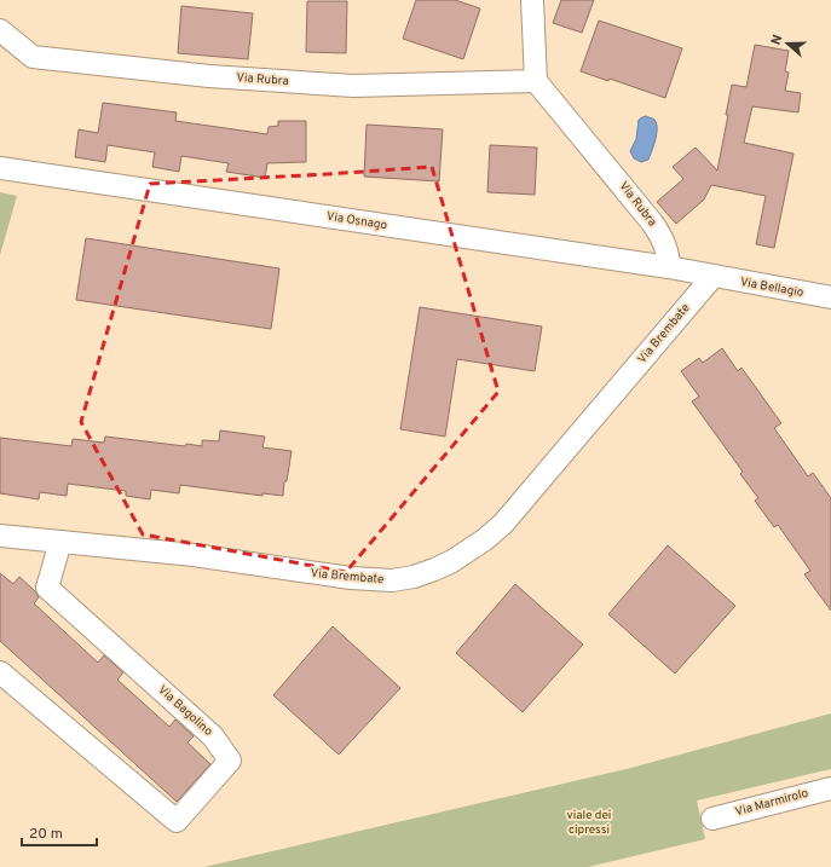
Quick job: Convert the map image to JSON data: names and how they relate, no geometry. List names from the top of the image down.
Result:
{
  "streets": {
    "street": [
      "Via Rubra",
      "Via Osnago",
      "Via Bellagio",
      "Via Brembate",
      "Via Bagolino",
      "Via Marmirolo"
    ]
  },
  "crossings": [
    ["Via Rubra", "Via Osnago"],
    ["Via Osnago", "Via Bellagio"],
    ["Via Osnago", "Via Brembate"],
    ["Via Bellagio", "Via Brembate"],
    ["Via Brembate", "Via Bagolino"]
  ],
  "parks": ["viale dei cipressi"],
  "scale_bar": "20 m",
  "north": "left"
}
